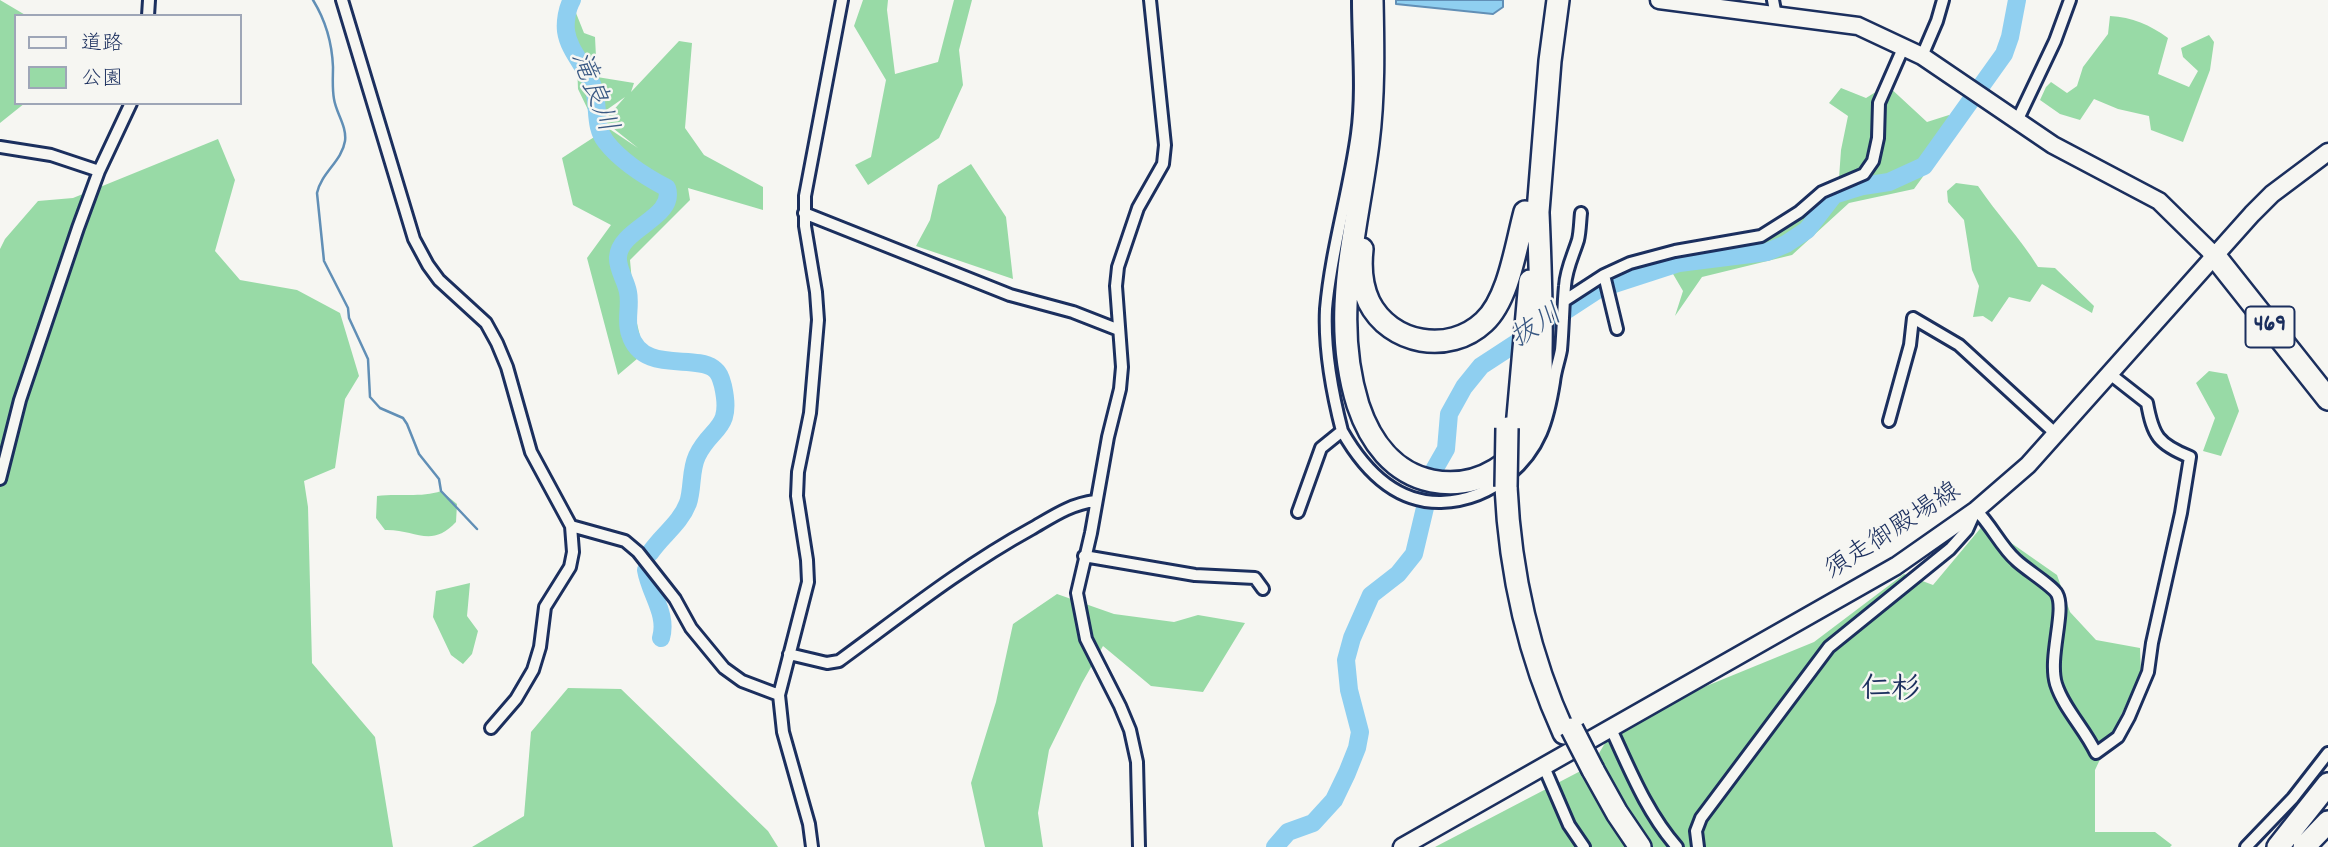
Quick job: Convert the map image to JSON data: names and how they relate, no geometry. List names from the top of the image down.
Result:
{
  "streets": {
    "highway": ["469"],
    "main road": ["須走御殿場線"]
  },
  "crossings": [
    ["469", "須走御殿場線"]
  ],
  "districts": ["仁杉"],
  "water": ["滝良川", "抜川"],
  "legend": ["道路", "公園"]
}
